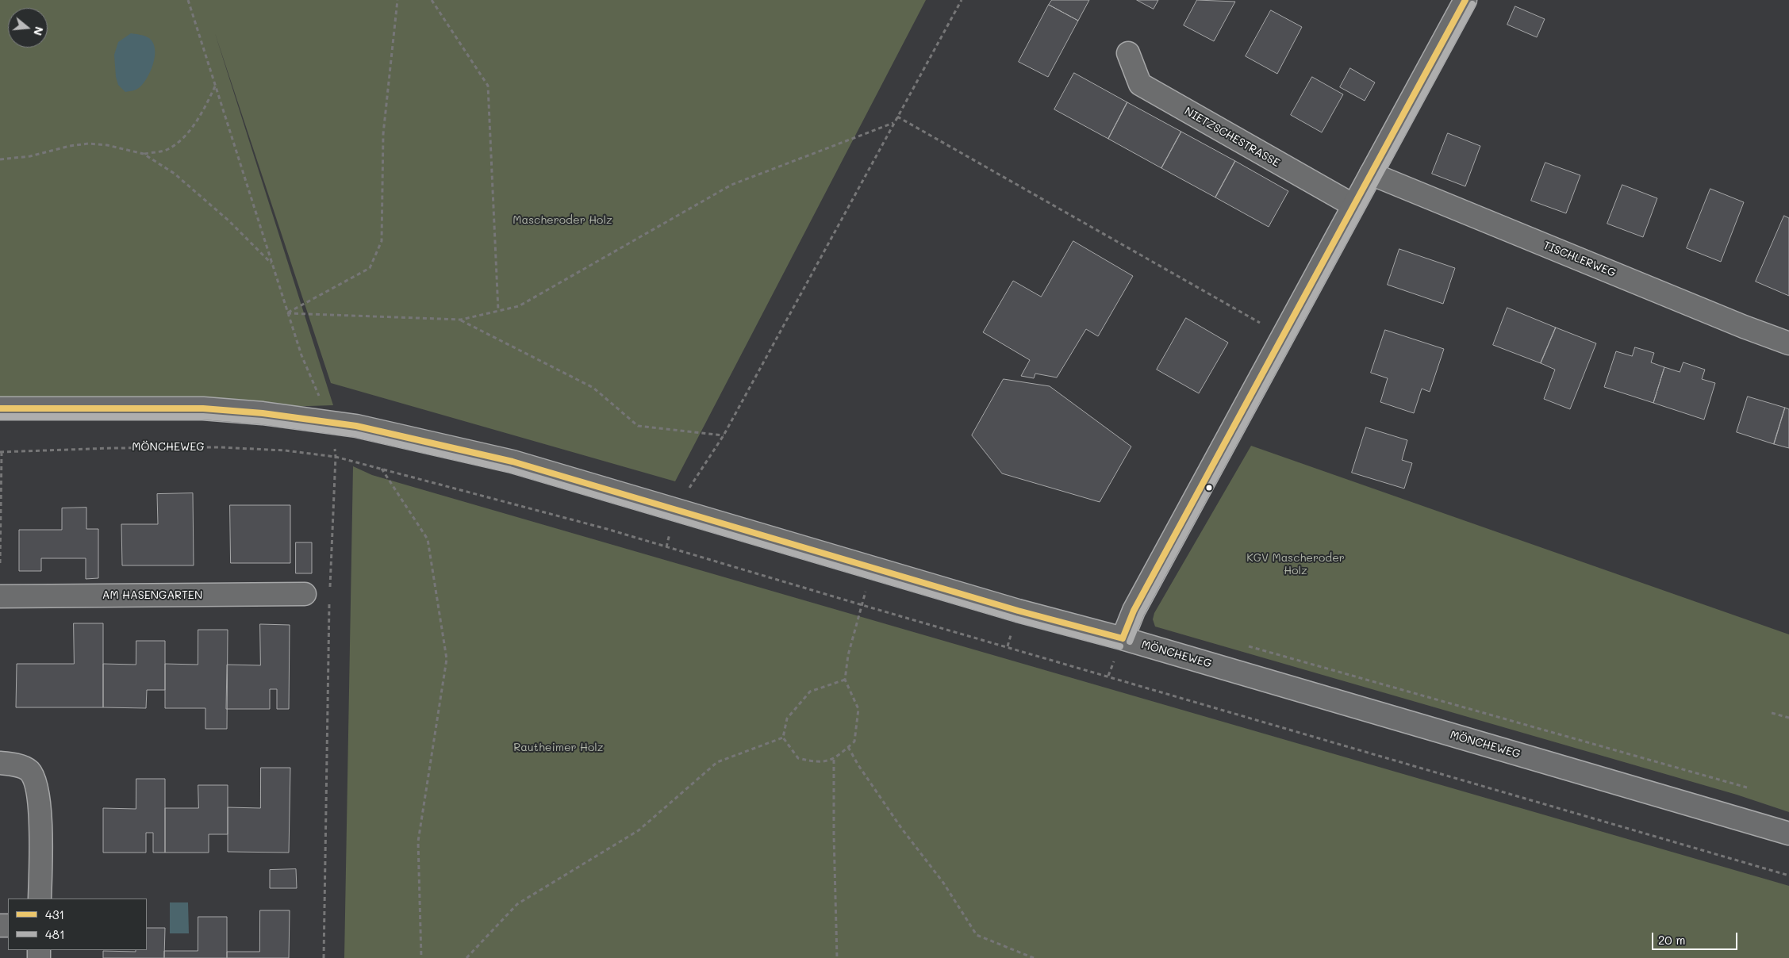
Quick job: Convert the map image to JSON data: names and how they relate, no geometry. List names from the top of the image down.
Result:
{
  "streets": {
    "street": [
      "NIETZSCHESTRASSE",
      "TISCHLERWEG",
      "MÖNCHEWEG",
      "AM HASENGARTEN"
    ]
  },
  "parks": ["Mascheroder Holz", "KGV Mascheroder Holz", "Rautheimer Holz"],
  "lines": ["transit line 431", "transit line 481"],
  "legend": ["431", "481"],
  "scale_bar": "20 m",
  "north": "right"
}
